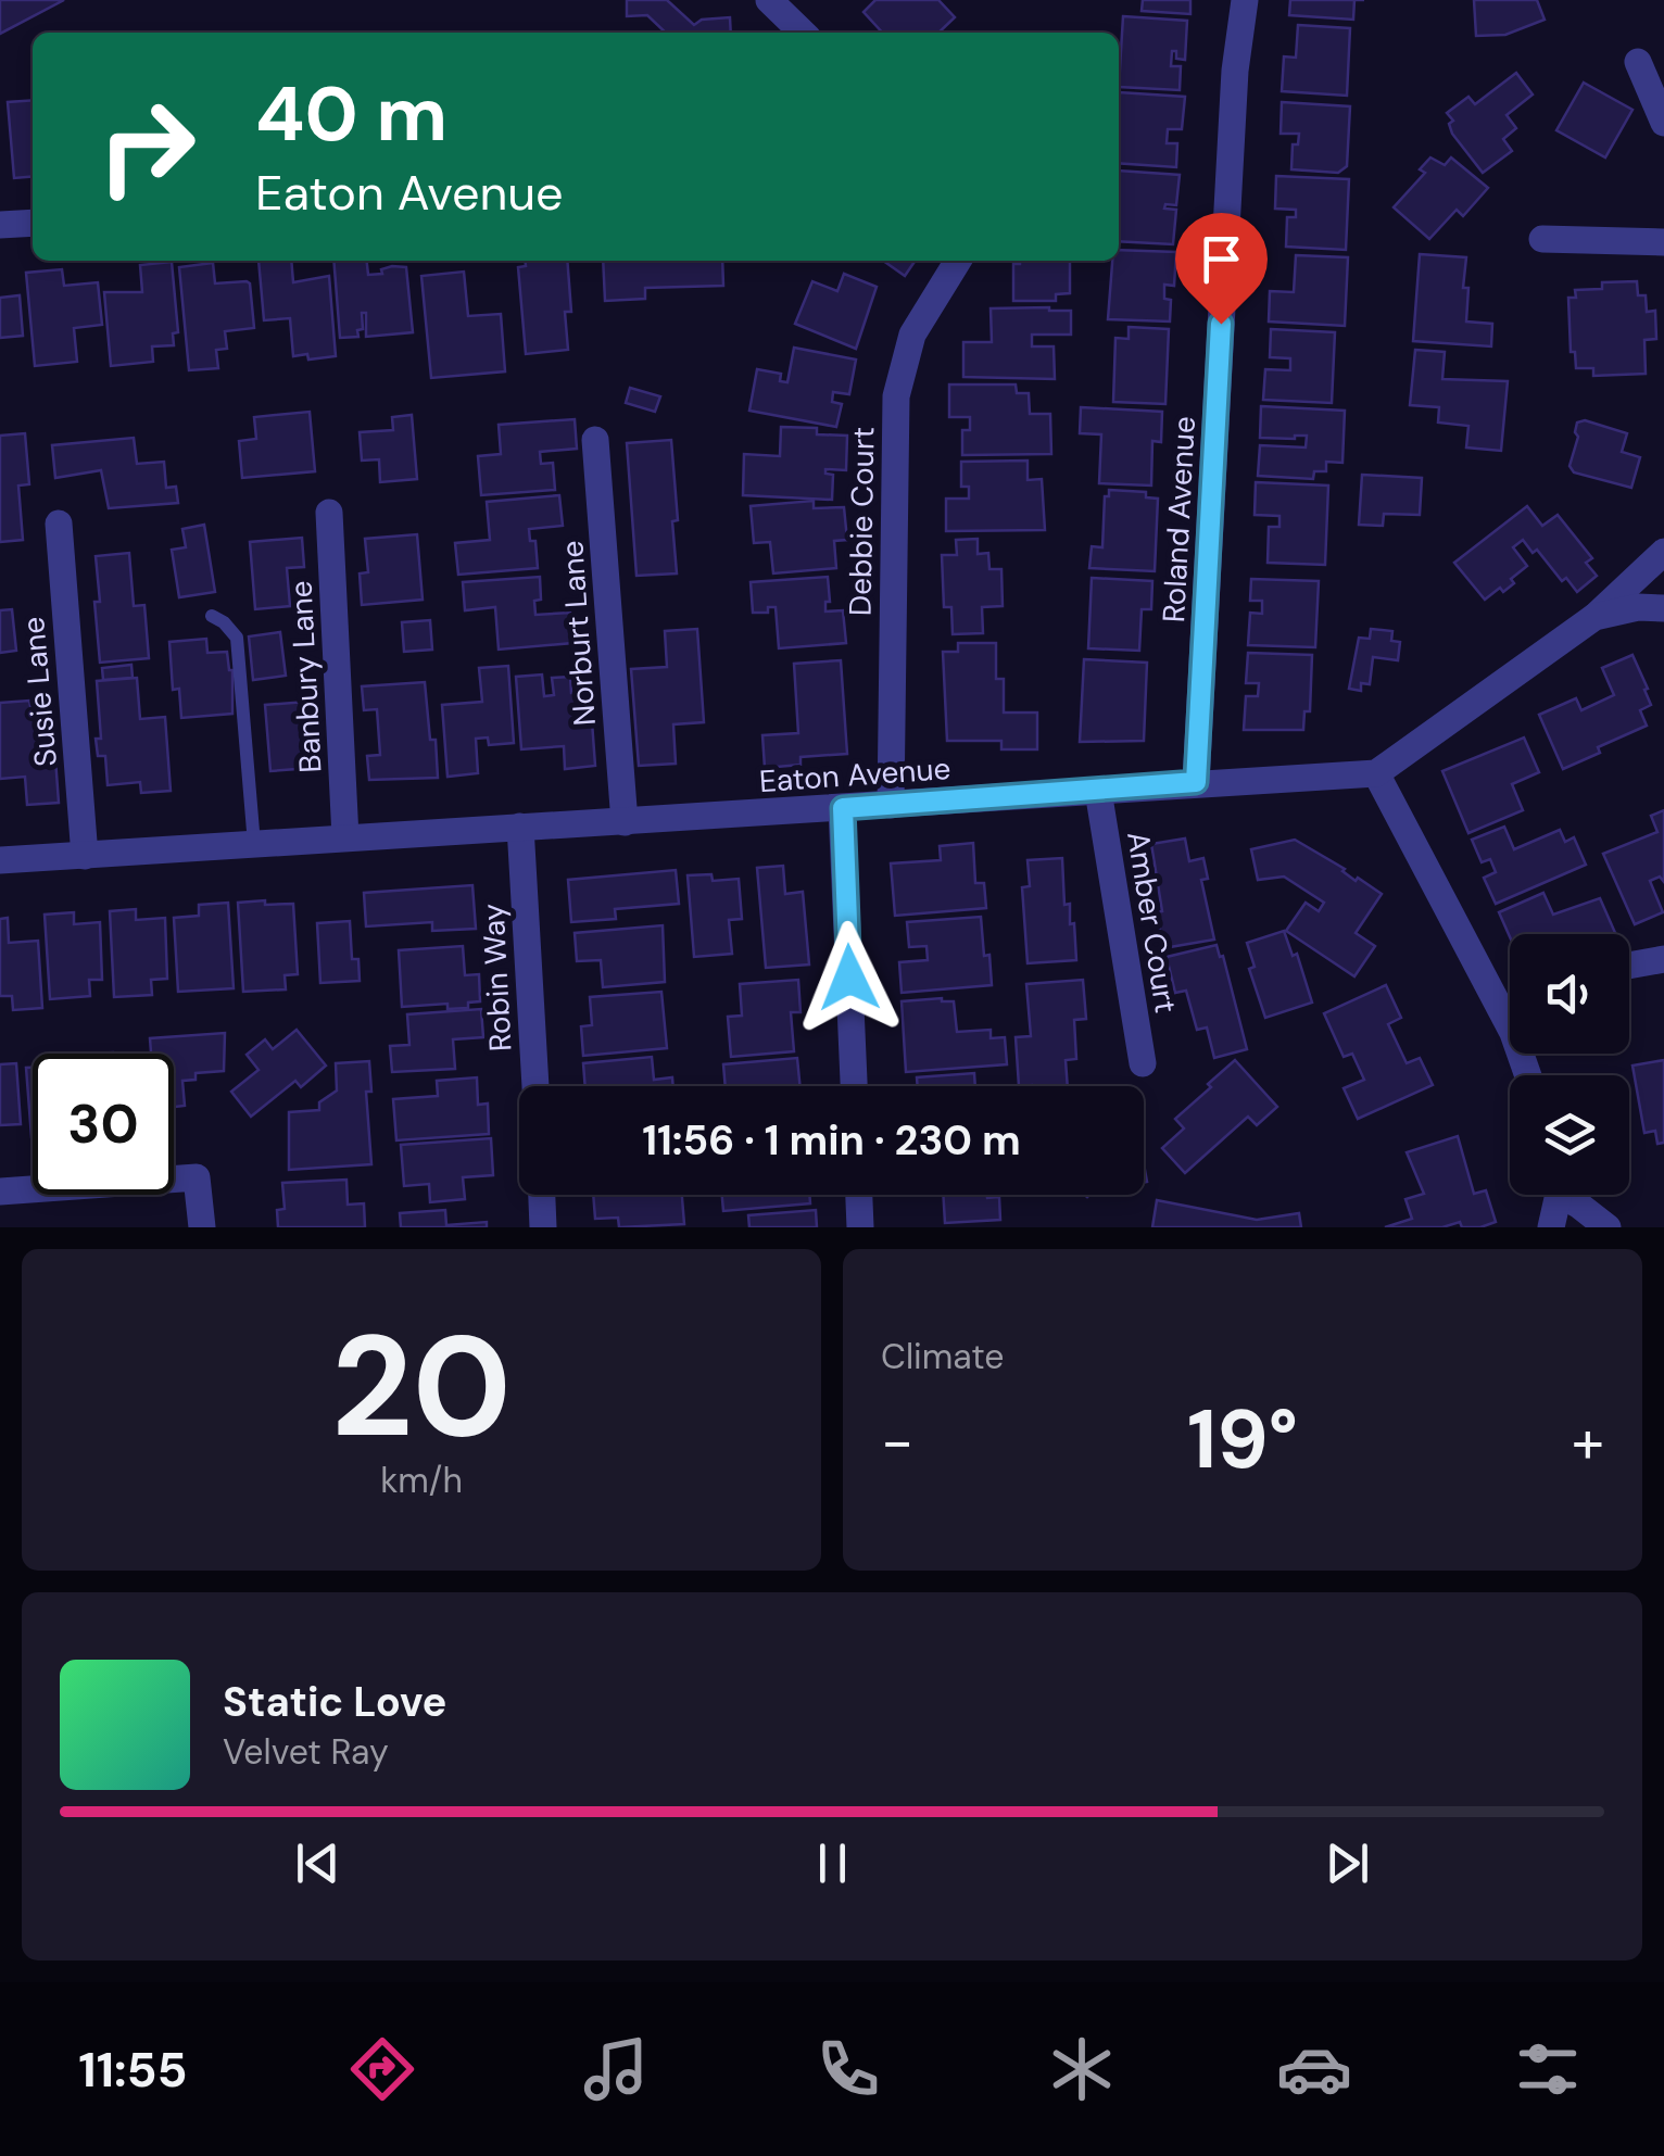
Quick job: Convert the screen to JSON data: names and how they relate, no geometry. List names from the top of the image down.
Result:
{
  "streets": {
    "street": [
      "Roland Avenue",
      "Debbie Court",
      "Norburt Lane",
      "Banbury Lane",
      "Susie Lane",
      "Eaton Avenue",
      "Amber Court",
      "Robin Way"
    ]
  },
  "crossings": [
    ["Roland Avenue", "Eaton Avenue"],
    ["Debbie Court", "Eaton Avenue"],
    ["Norburt Lane", "Eaton Avenue"],
    ["Banbury Lane", "Eaton Avenue"],
    ["Susie Lane", "Eaton Avenue"],
    ["Eaton Avenue", "Amber Court"],
    ["Eaton Avenue", "Robin Way"]
  ],
  "page": {
    "turn": ["40 m", "Eaton Avenue"],
    "limit": "30",
    "trip": "11:56 · 1 min · 230 m",
    "tile": [
      ["20", "km/h"],
      "Climate"
    ],
    "heat": ["−", "19°", "+"],
    "song": ["Static Love", "Velvet Ray"],
    "tabs": "11:55"
  }
}
